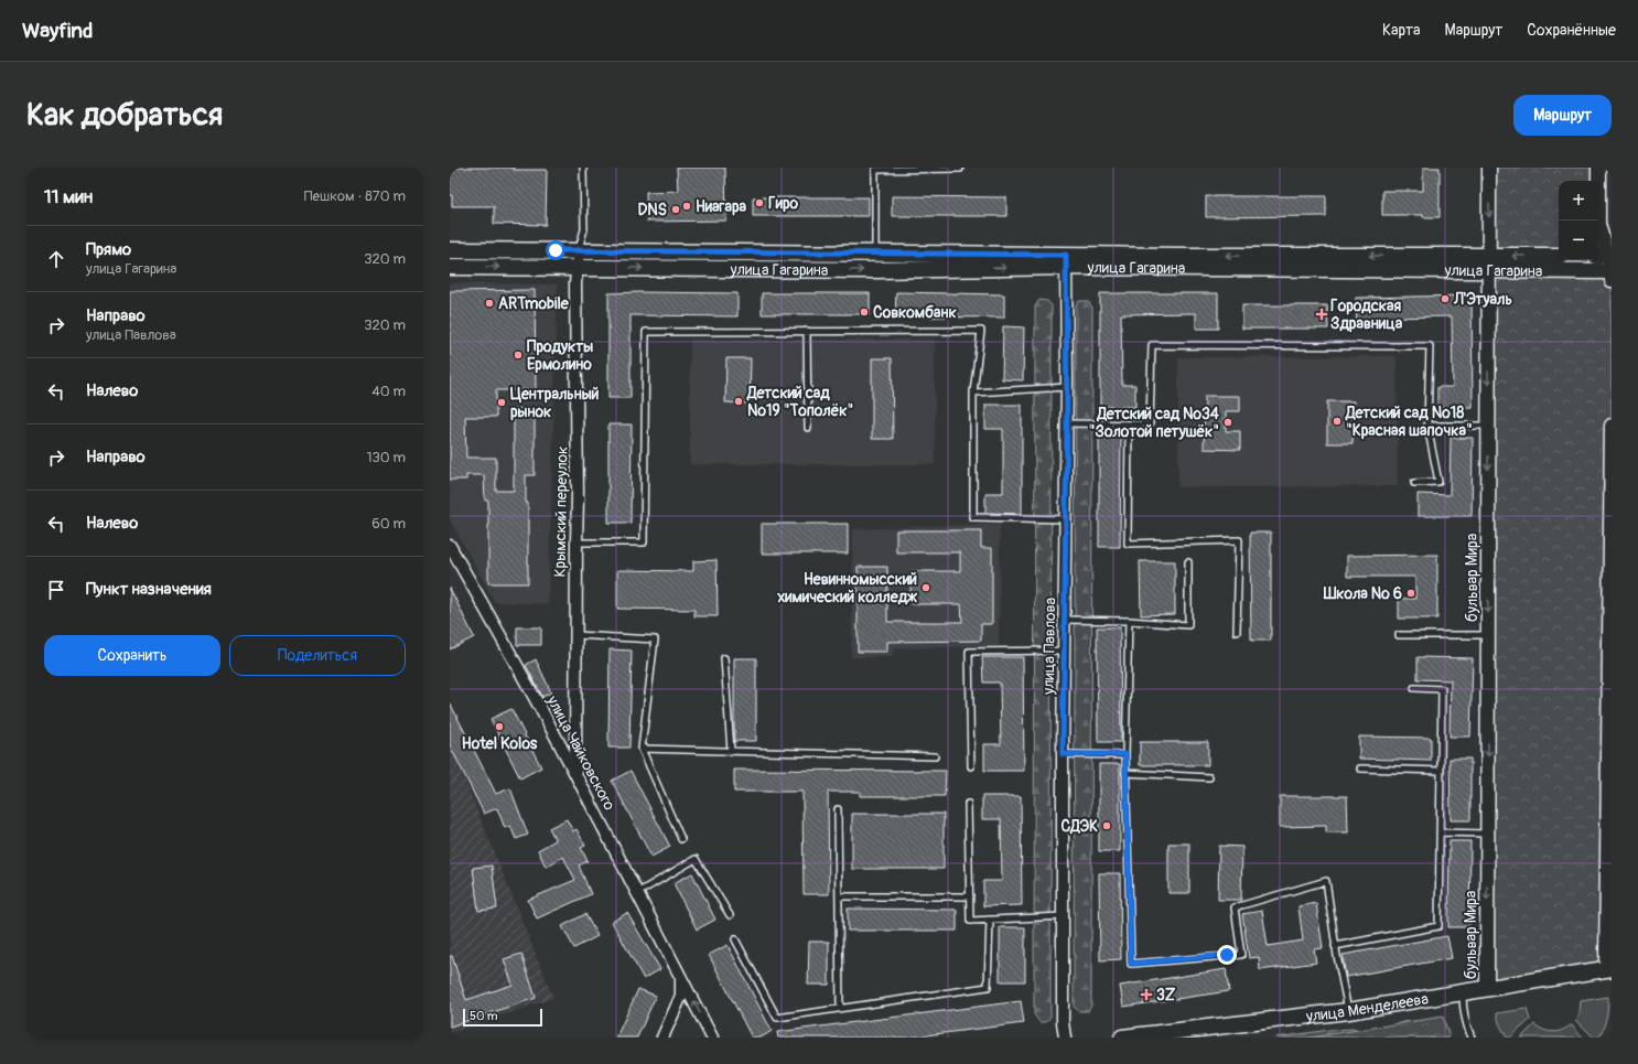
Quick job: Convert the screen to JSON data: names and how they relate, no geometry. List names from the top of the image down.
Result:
{
  "streets": {
    "main road": ["улица Гагарина", "улица Менделеева"],
    "street": [
      "Крымский переулок",
      "бульвар Мира",
      "улица Павлова",
      "улица Чайковского"
    ]
  },
  "crossings": [
    ["улица Гагарина", "Крымский переулок"],
    ["улица Гагарина", "бульвар Мира"],
    ["улица Гагарина", "улица Павлова"],
    ["Крымский переулок", "улица Чайковского"],
    ["бульвар Мира", "улица Менделеева"]
  ],
  "one_way": ["бульвар Мира"],
  "places": {
    "other": [
      "Гиро",
      "Ниагара",
      "DNS",
      "Л'Этуаль",
      "ARTmobile",
      "Совкомбанк",
      "Продукты Ермолино",
      "Детский сад №19 \"Тополёк\"",
      "Центральный рынок",
      "Детский сад №18 \"Красная шапочка\"",
      "Детский сад №34 \"Золотой петушёк\"",
      "Невинномысский химический колледж",
      "Школа № 6",
      "Hotel Kolos",
      "СДЭК"
    ],
    "health": ["Городская Здравница", "3Z"]
  },
  "scale_bar": "50 m",
  "page": {
    "header": "Wayfind",
    "nav": ["Карта", "Маршрут", "Сохранённые"],
    "buttons": [
      "Маршрут",
      ["Сохранить", "Поделиться"]
    ],
    "title": "Как добраться",
    "heading": ["11 мин", "Пешком · 870 m"],
    "map_buttons": ["+", "−"],
    "list": [
      ["Прямо", "улица Гагарина", "320 m"],
      ["Направо", "улица Павлова", "320 m"],
      ["Налево", "40 m"],
      ["Направо", "130 m"],
      ["Налево", "60 m"],
      "Пункт назначения"
    ],
    "scale": "50 m"
  }
}
